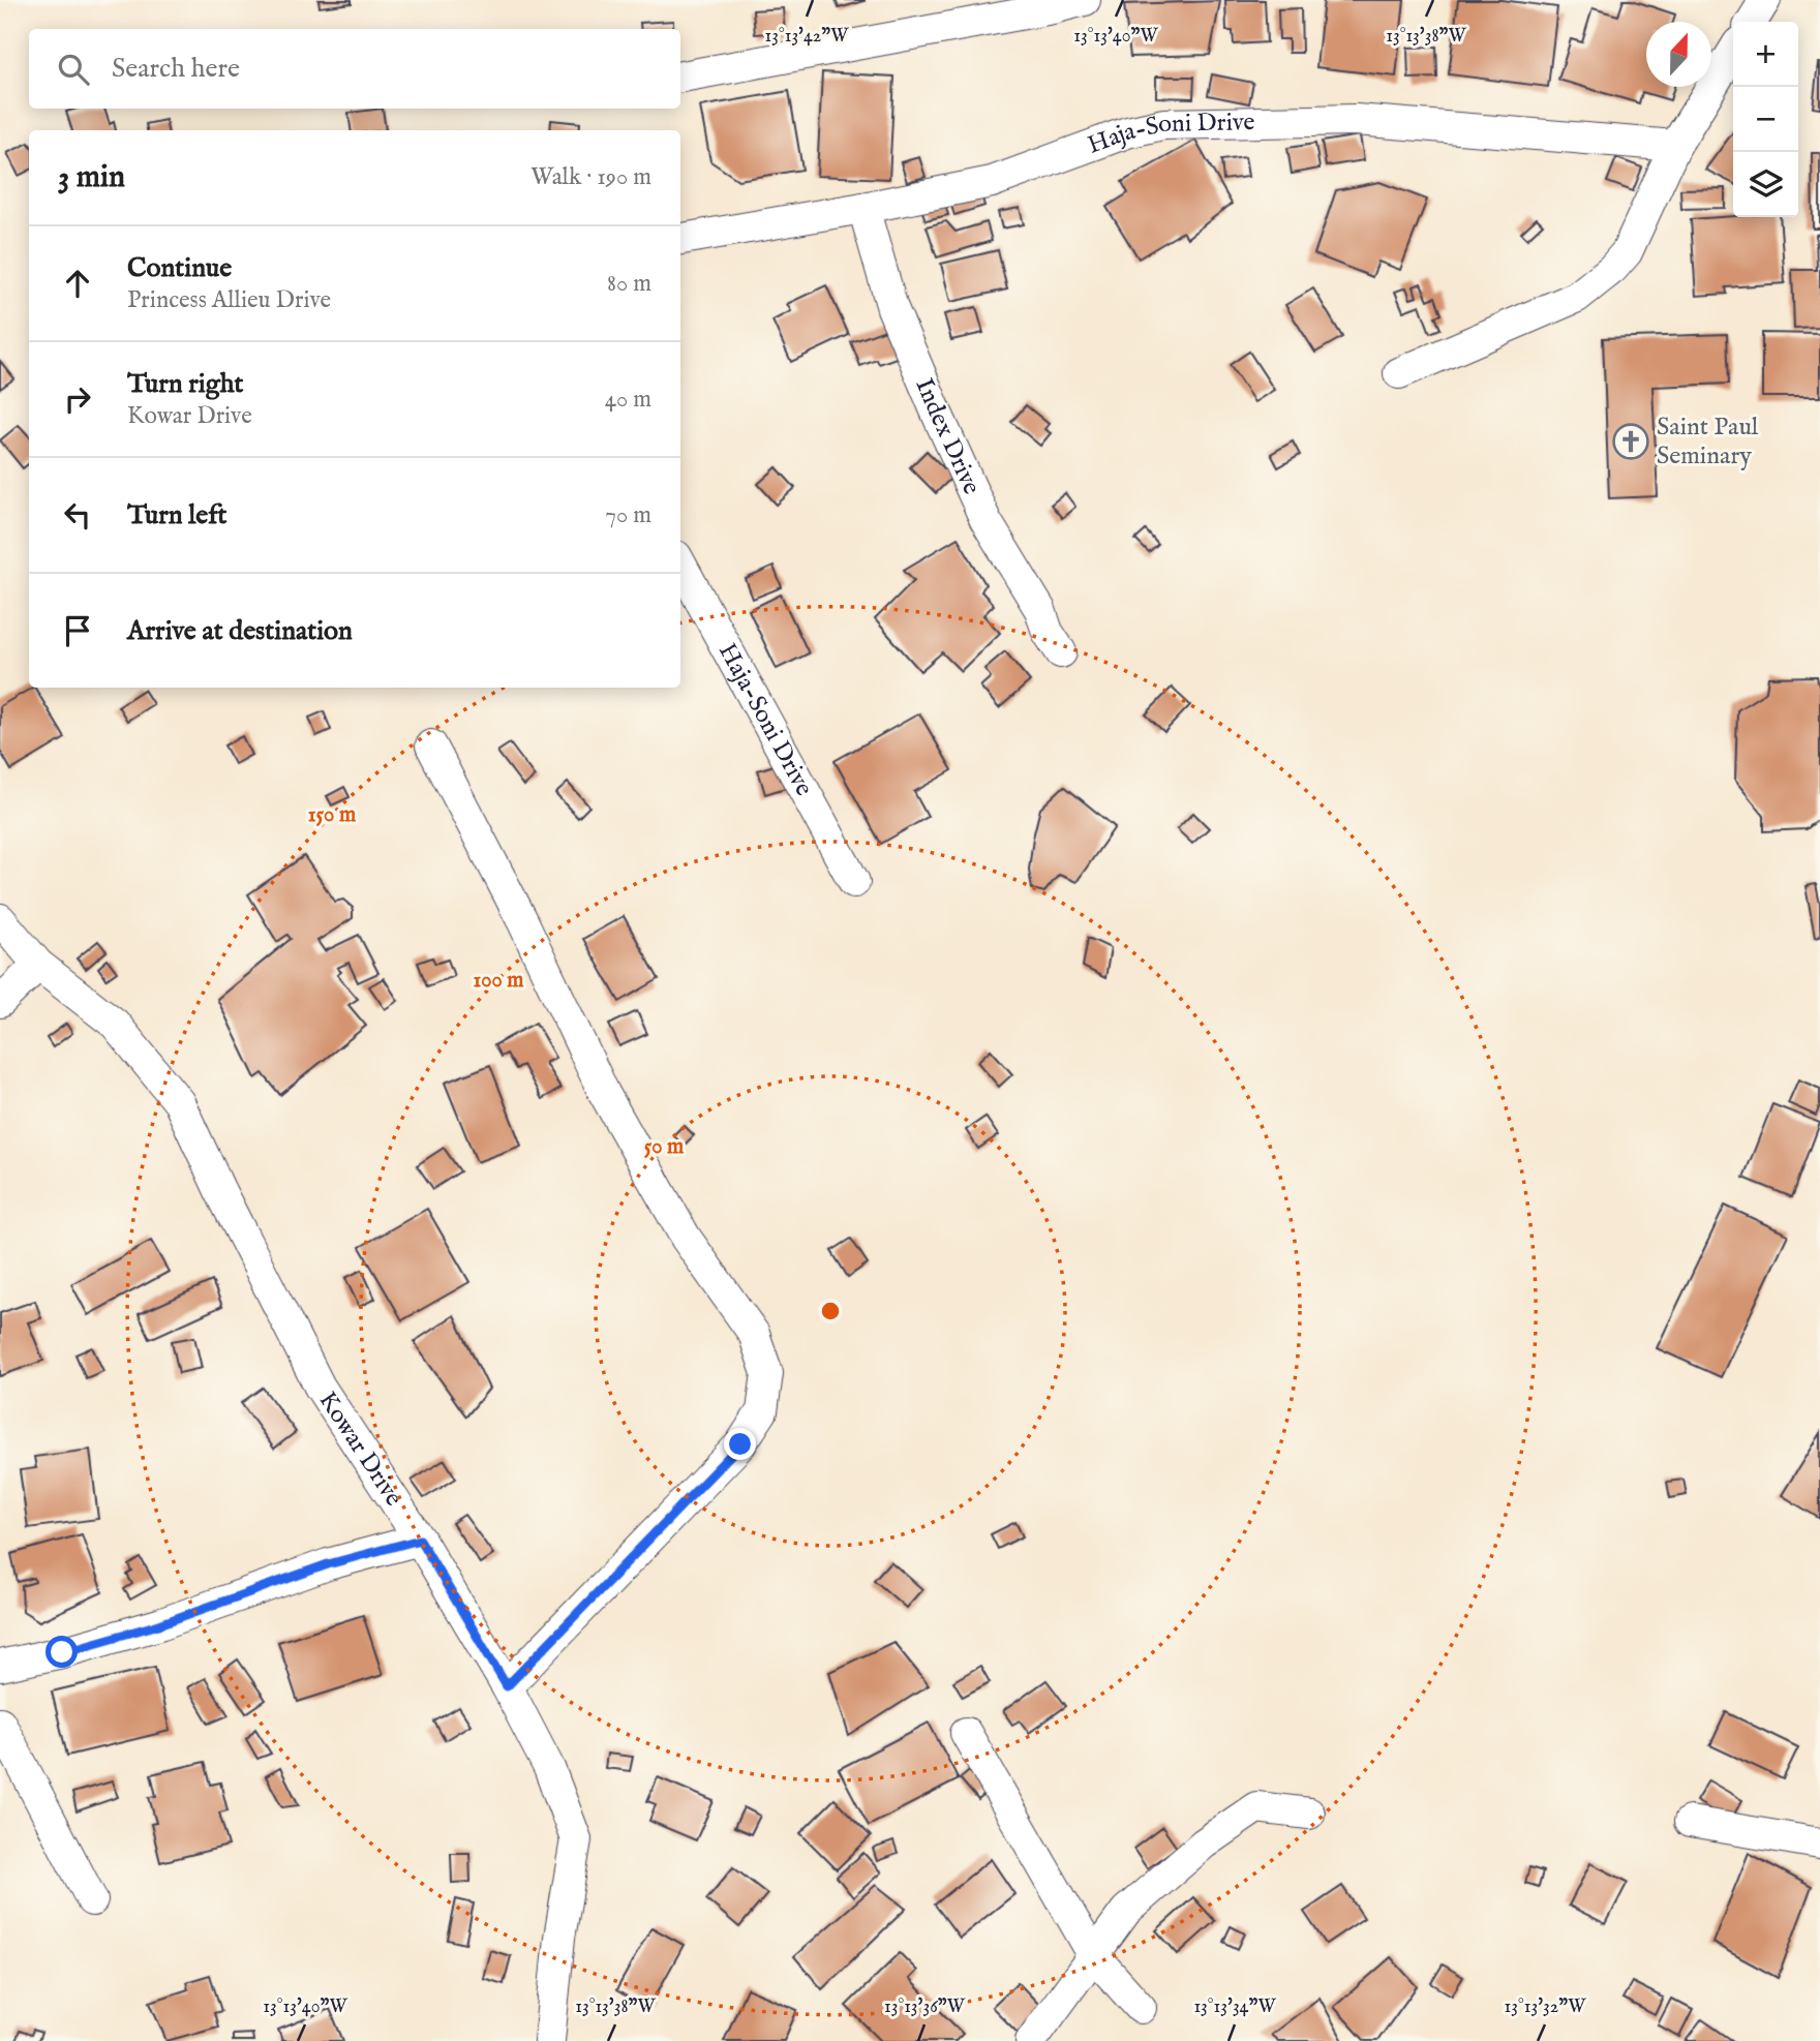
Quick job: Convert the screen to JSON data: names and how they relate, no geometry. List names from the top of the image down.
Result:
{
  "streets": {
    "street": ["Haja-Soni Drive", "Index Drive", "Kowar Drive"]
  },
  "crossings": [
    ["Haja-Soni Drive", "Index Drive"]
  ],
  "places": {
    "church": ["Saint Paul Seminary"]
  },
  "north": "top",
  "page": {
    "map_buttons": ["+", "−"],
    "search": "Search here",
    "heading": ["3 min", "Walk · 190 m"],
    "list": [
      ["Continue", "Princess Allieu Drive", "80 m"],
      ["Turn right", "Kowar Drive", "40 m"],
      ["Turn left", "70 m"],
      "Arrive at destination"
    ]
  },
  "coordinates": [
    "13°13'42\"W",
    "13°13'40\"W",
    "13°13'38\"W",
    "13°13'36\"W",
    "13°13'34\"W",
    "13°13'32\"W"
  ],
  "rings": ["150 m", "100 m", "50 m"]
}
